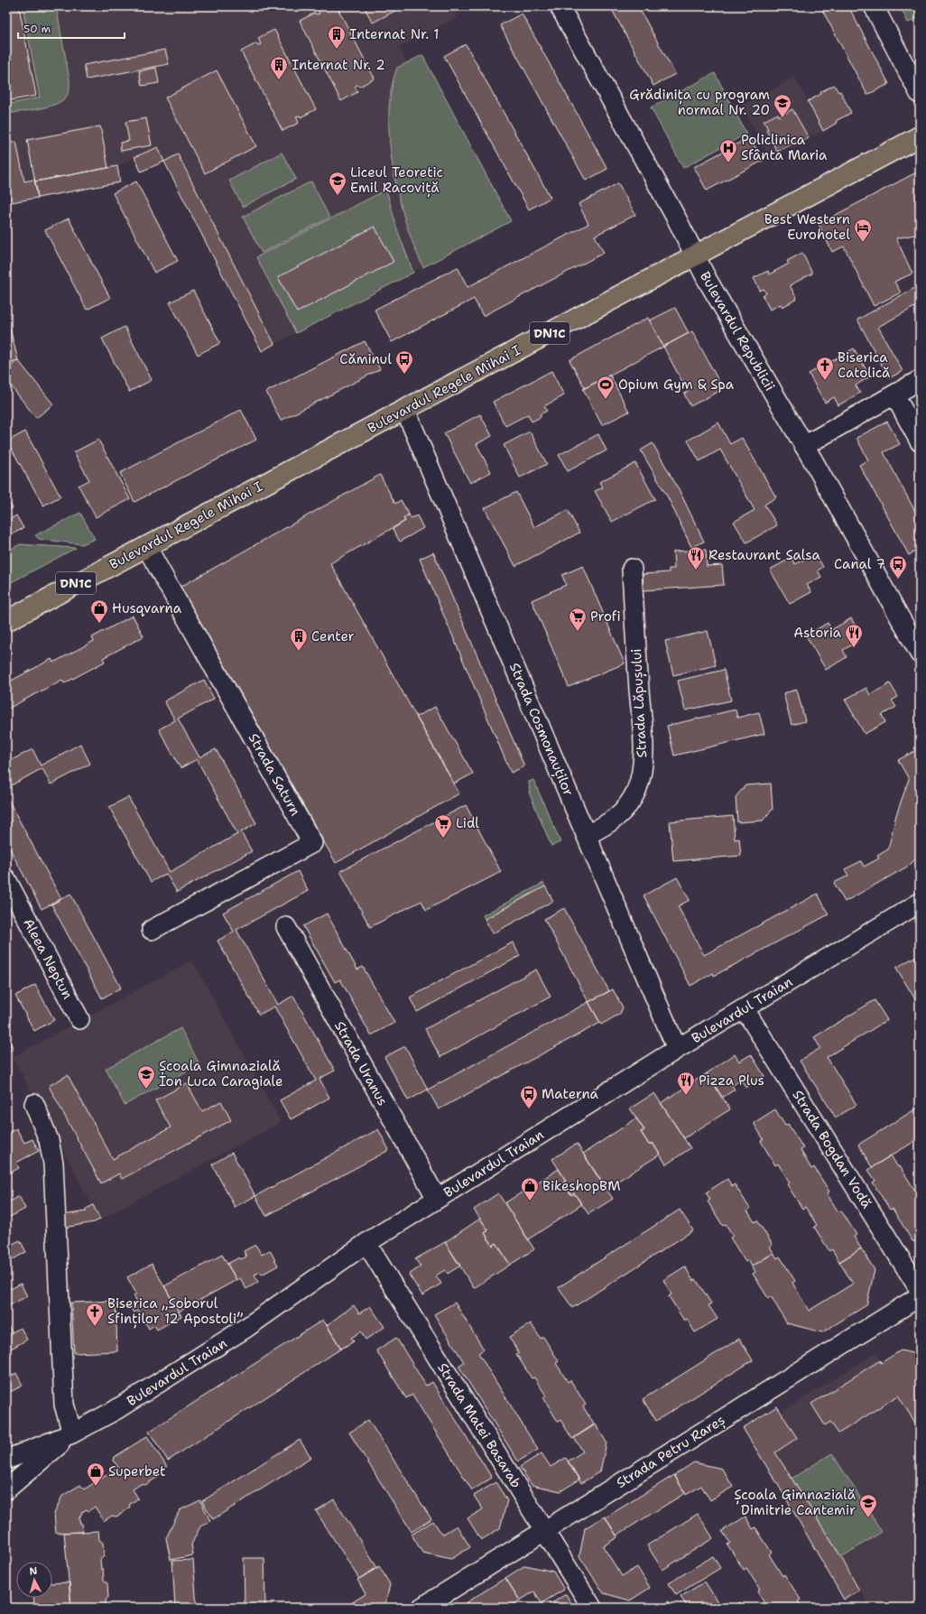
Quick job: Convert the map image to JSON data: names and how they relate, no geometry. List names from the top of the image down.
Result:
{
  "streets": {
    "main road": ["DN1C", "Bulevardul Regele Mihai I"],
    "street": [
      "Bulevardul Republicii",
      "Strada Lăpușului",
      "Strada Cosmonauților",
      "Strada Saturn",
      "Aleea Neptun",
      "Bulevardul Traian",
      "Strada Uranus",
      "Strada Bogdan Vodă",
      "Strada Matei Basarab",
      "Strada Petru Rareș"
    ]
  },
  "crossings": [
    ["Bulevardul Republicii", "Bulevardul Regele Mihai I"],
    ["Bulevardul Regele Mihai I", "Strada Cosmonauților"],
    ["Bulevardul Regele Mihai I", "Strada Saturn"],
    ["Strada Lăpușului", "Strada Cosmonauților"],
    ["Strada Cosmonauților", "Bulevardul Traian"],
    ["Bulevardul Traian", "Strada Uranus"],
    ["Bulevardul Traian", "Strada Bogdan Vodă"],
    ["Bulevardul Traian", "Strada Matei Basarab"],
    ["Strada Matei Basarab", "Strada Petru Rareș"]
  ],
  "places": {
    "building": ["Internat Nr. 1", "Internat Nr. 2", "Center"],
    "school or university": [
      "Grădinița cu program normal Nr. 20",
      "Liceul Teoretic Emil Racoviță",
      "Școala Gimnazială Ion Luca Caragiale",
      "Școala Gimnazială Dimitrie Cantemir"
    ],
    "hospital": ["Policlinica Sfânta Maria"],
    "hotel": ["Best Western Eurohotel"],
    "bus stop": ["Căminul", "Canal 7", "Materna"],
    "church": ["Biserica Catolică", "Biserica „Soborul Sfinților 12 Apostoli”"],
    "sports": ["Opium Gym & Spa"],
    "restaurant": ["Restaurant Salsa", "Astoria", "Pizza Plus"],
    "shop": ["Husqvarna", "BikeshopBM", "Superbet"],
    "supermarket": ["Profi", "Lidl"]
  },
  "scale_bar": "50 m",
  "north": "top"
}
